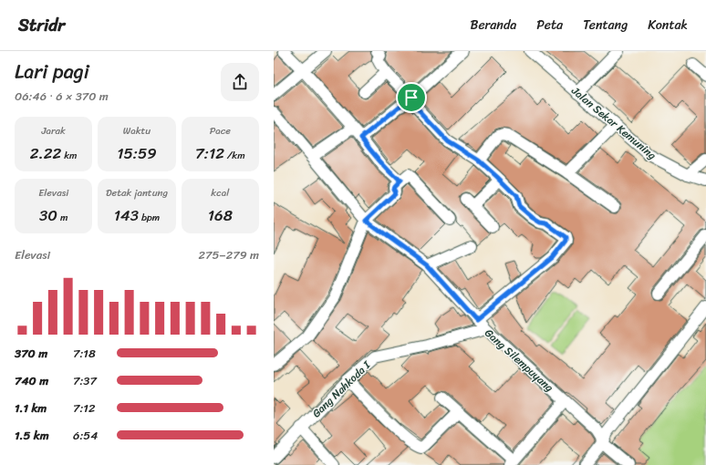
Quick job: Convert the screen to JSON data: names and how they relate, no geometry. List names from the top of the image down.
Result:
{
  "streets": {
    "street": ["Jalan Sekar Kemuning", "Gang Silempuyang", "Gang Nahkoda I"]
  },
  "crossings": [
    ["Gang Silempuyang", "Gang Nahkoda I"]
  ],
  "page": {
    "header": "Stridr",
    "nav": [
      "Beranda",
      "Peta",
      "Tentang",
      "Kontak"
    ],
    "heading": ["Lari pagi", "06:46 · 6 × 370 m"],
    "stats": [
      ["Jarak", "2.22 km"],
      ["Waktu", "15:59"],
      ["Pace", "7:12 /km"],
      ["Elevasi", "30 m"],
      ["Detak jantung", "143 bpm"],
      ["kcal", "168"]
    ],
    "chart": ["Elevasi", "275–279 m"],
    "list": [
      {
        "name": "370 m",
        "note": "7:18"
      },
      {
        "name": "740 m",
        "note": "7:37"
      },
      {
        "name": "1.1 km",
        "note": "7:12"
      },
      {
        "name": "1.5 km",
        "note": "6:54"
      }
    ]
  }
}
